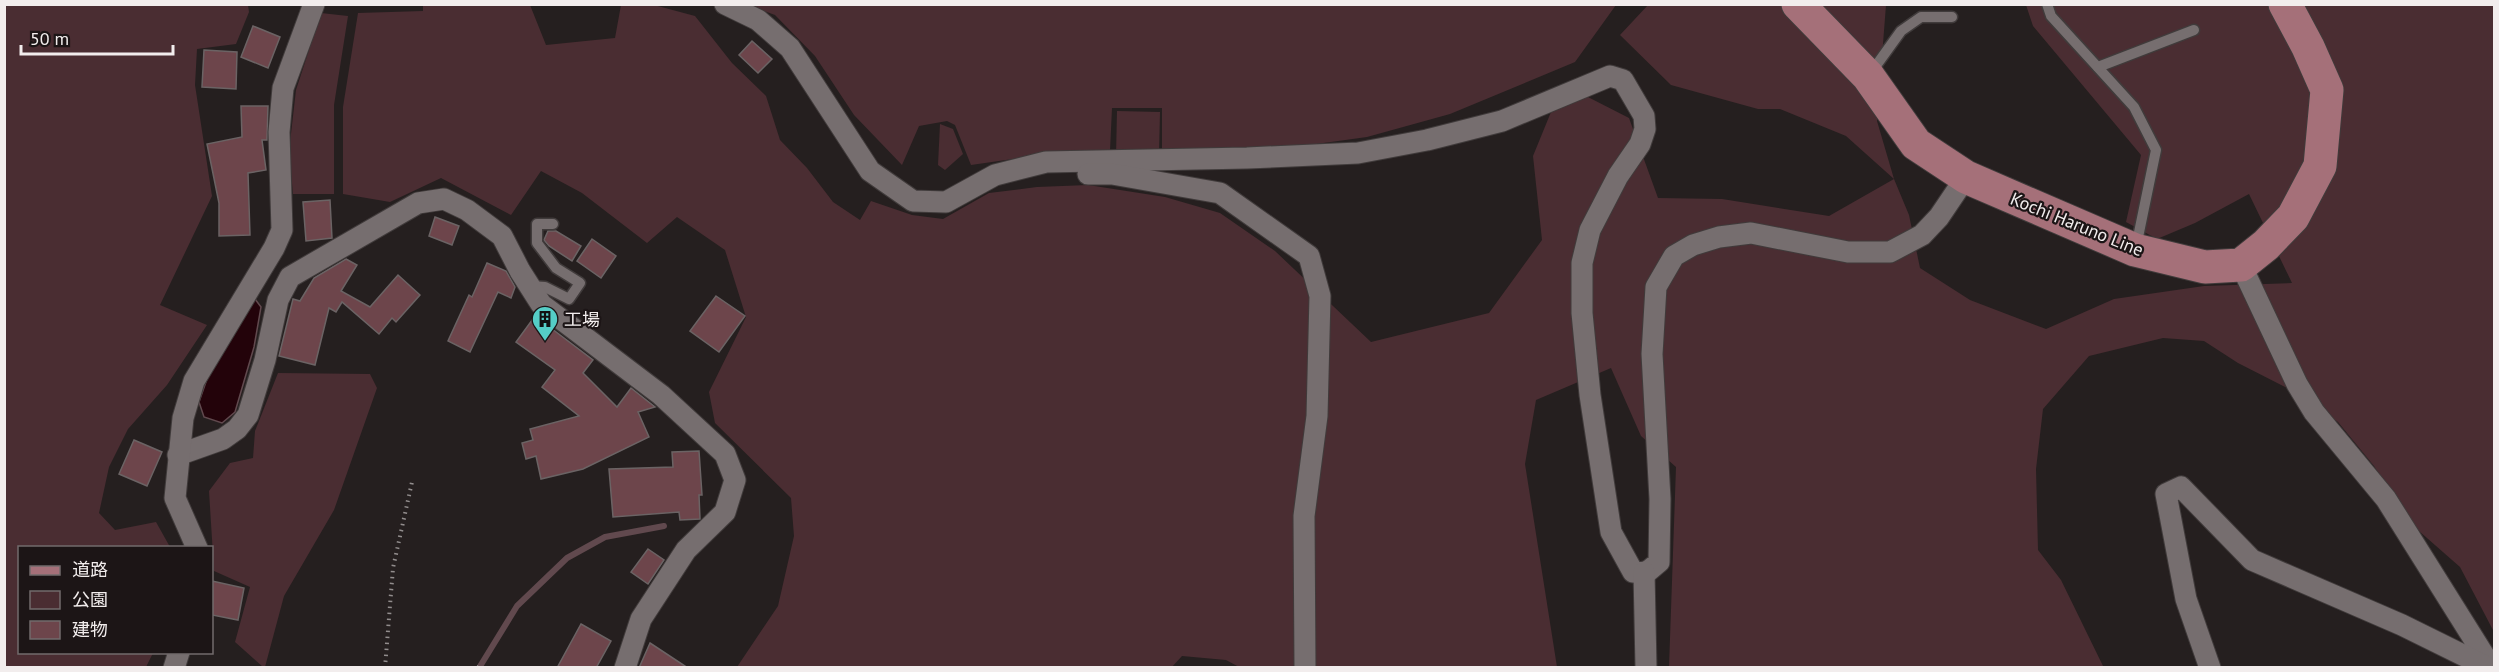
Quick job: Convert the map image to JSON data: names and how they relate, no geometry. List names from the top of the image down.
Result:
{
  "streets": {
    "main road": ["Kochi Haruno Line"]
  },
  "places": {
    "building": ["工場"]
  },
  "legend": ["道路", "公園", "建物"],
  "scale_bar": "50 m"
}
